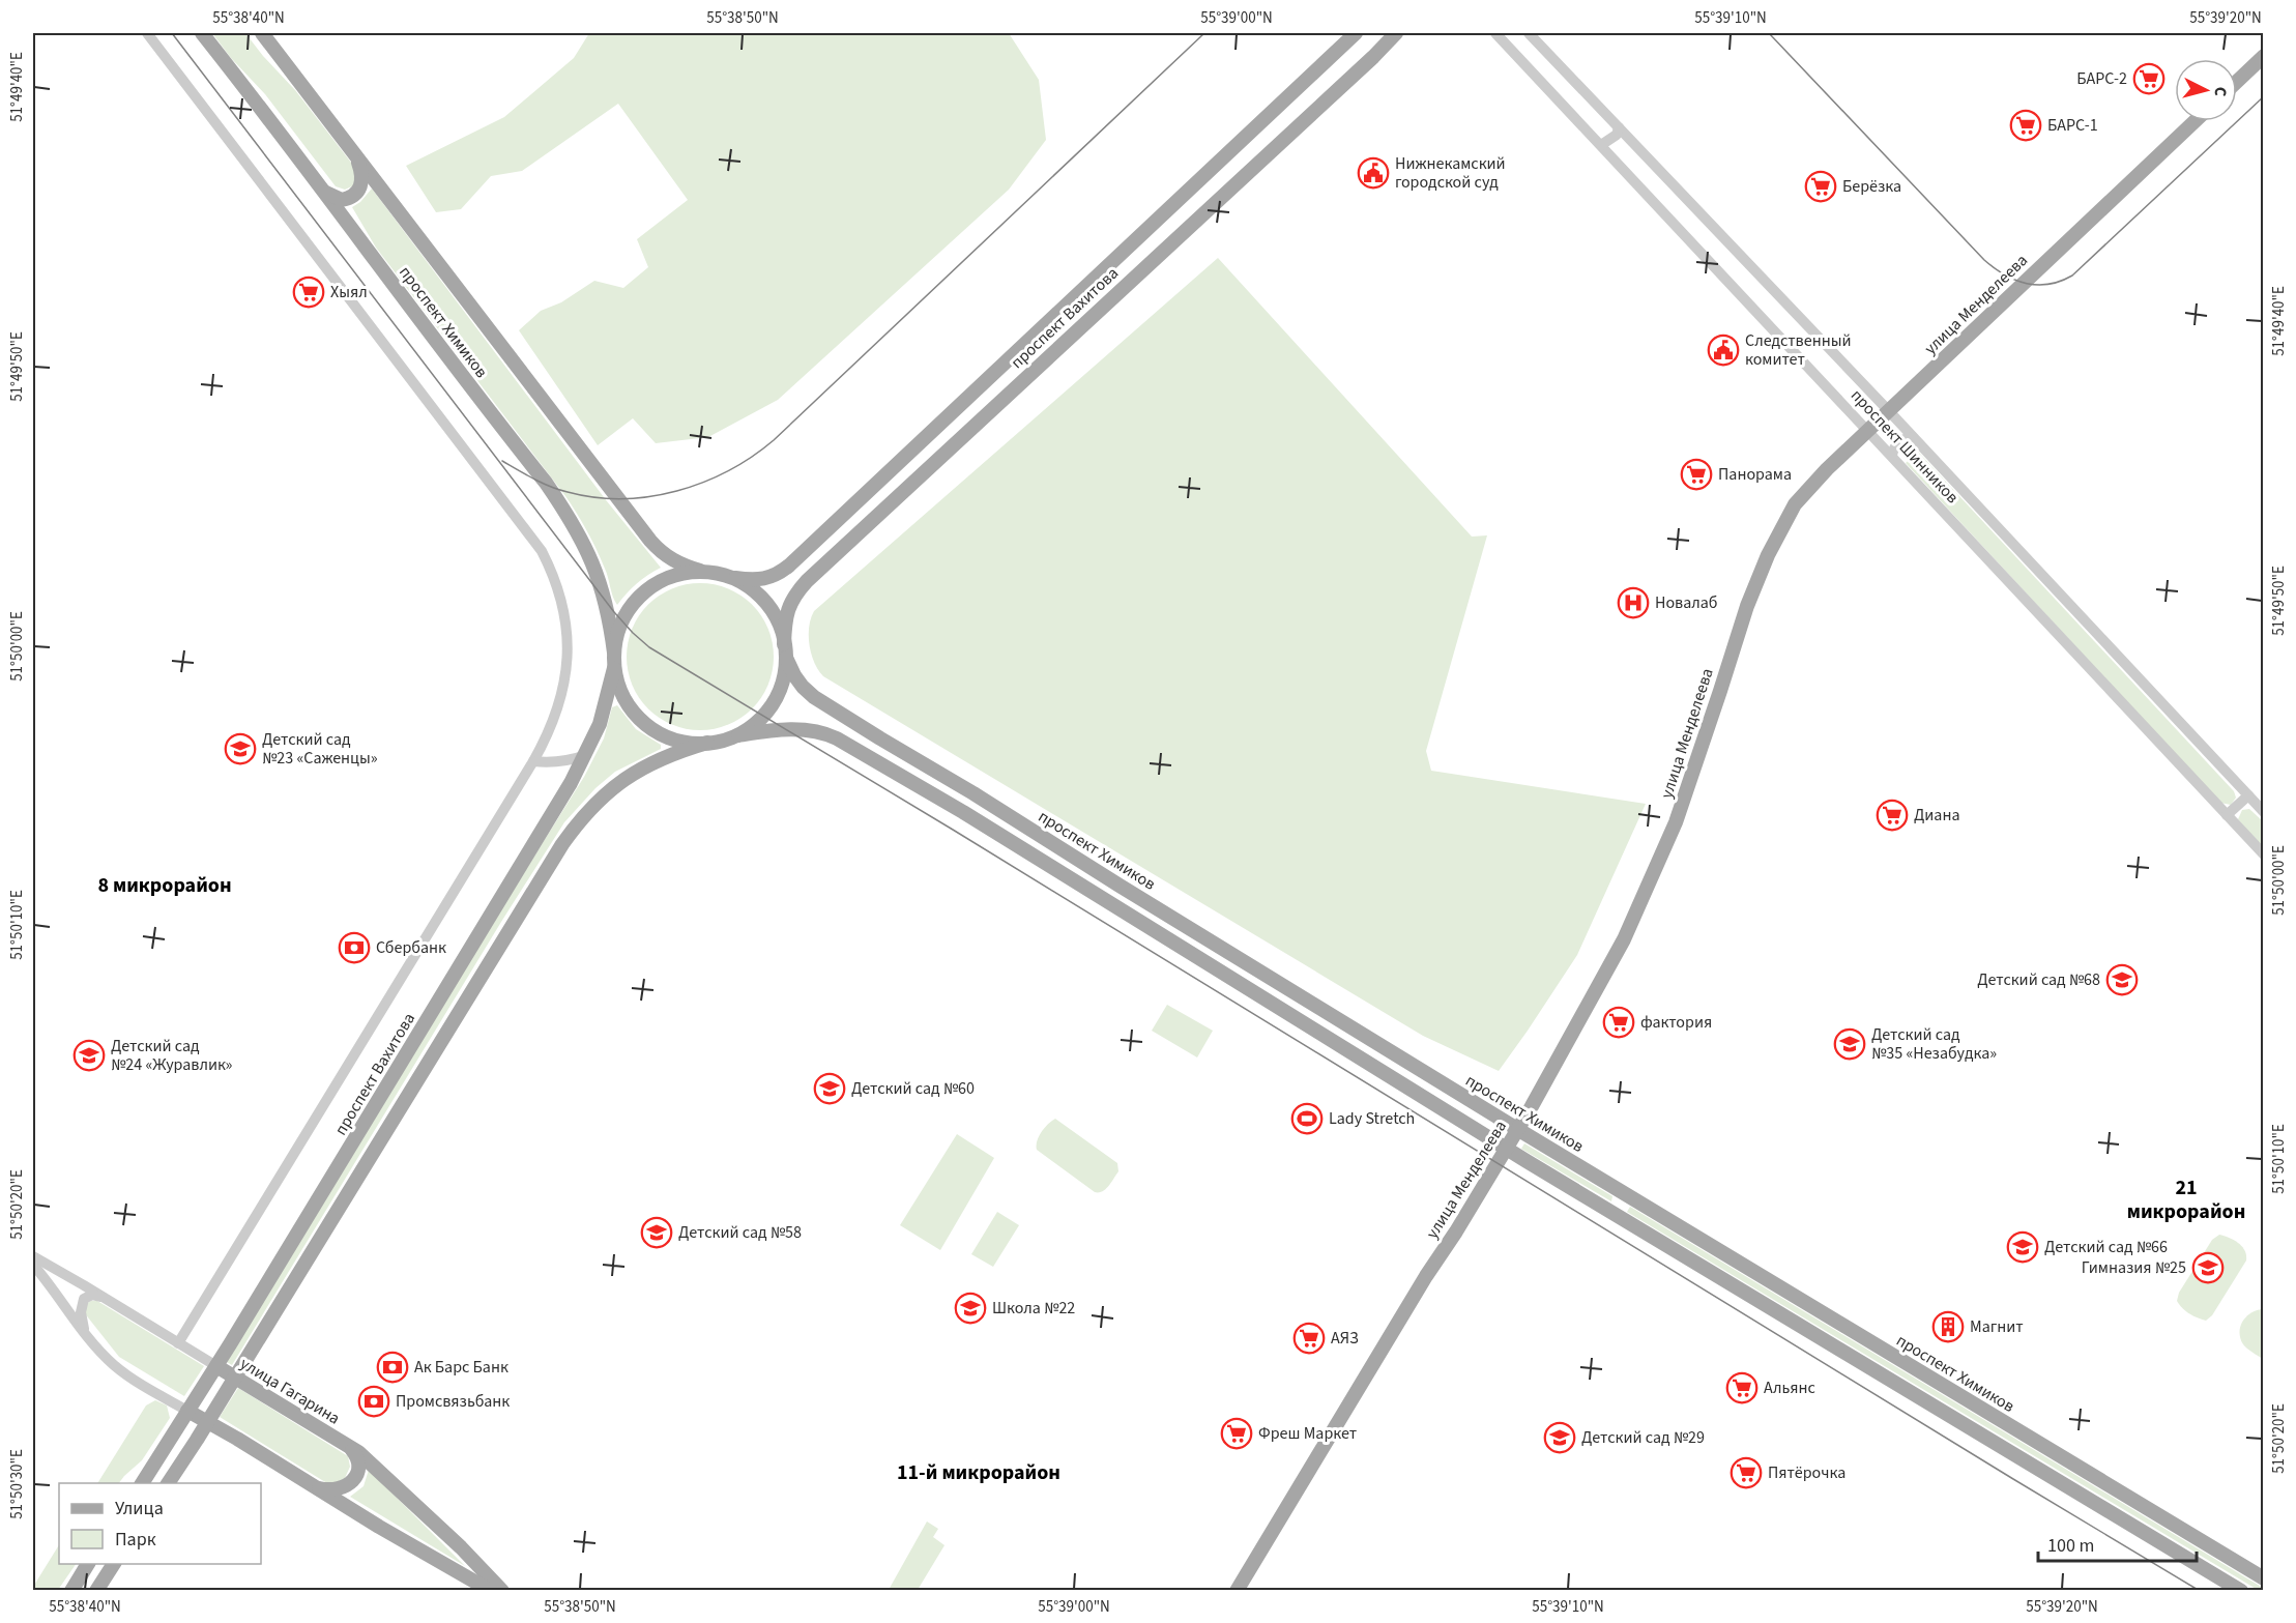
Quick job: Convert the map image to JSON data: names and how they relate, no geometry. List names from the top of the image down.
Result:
{
  "streets": {
    "main road": [
      "улица Менделеева",
      "проспект Вахитова",
      "проспект Химиков",
      "улица Гагарина"
    ],
    "street": ["проспект Шинников"]
  },
  "crossings": [
    ["улица Менделеева", "проспект Химиков"],
    ["улица Менделеева", "проспект Шинников"],
    ["проспект Вахитова", "проспект Химиков"],
    ["проспект Вахитова", "улица Гагарина"]
  ],
  "districts": ["8 микрорайон", "21 микрорайон", "11-й микрорайон"],
  "places": {
    "supermarket": [
      "БАРС-2",
      "БАРС-1",
      "Берёзка",
      "Хыял",
      "Панорама",
      "Диана",
      "фактория",
      "АЯЗ",
      "Альянс",
      "Фреш Маркет",
      "Пятёрочка"
    ],
    "public building": ["Нижнекамский городской суд", "Следственный комитет"],
    "hospital": ["Новалаб"],
    "school or university": [
      "Детский сад №23 «Саженцы»",
      "Детский сад №68",
      "Детский сад №35 «Незабудка»",
      "Детский сад №24 «Журавлик»",
      "Детский сад №60",
      "Детский сад №58",
      "Детский сад №66",
      "Гимназия №25",
      "Школа №22",
      "Детский сад №29"
    ],
    "bank": ["Сбербанк", "Ак Барс Банк", "Промсвязьбанк"],
    "sports": ["Lady Stretch"],
    "building": ["Магнит"]
  },
  "legend": ["Улица", "Парк"],
  "scale_bar": "100 m",
  "north": "right",
  "coordinates": [
    "55°38'40\"N",
    "55°38'50\"N",
    "55°39'00\"N",
    "55°39'10\"N",
    "55°39'20\"N",
    "51°49'40\"E",
    "51°49'50\"E",
    "51°50'00\"E",
    "51°50'10\"E",
    "51°50'20\"E",
    "51°50'30\"E"
  ]
}
